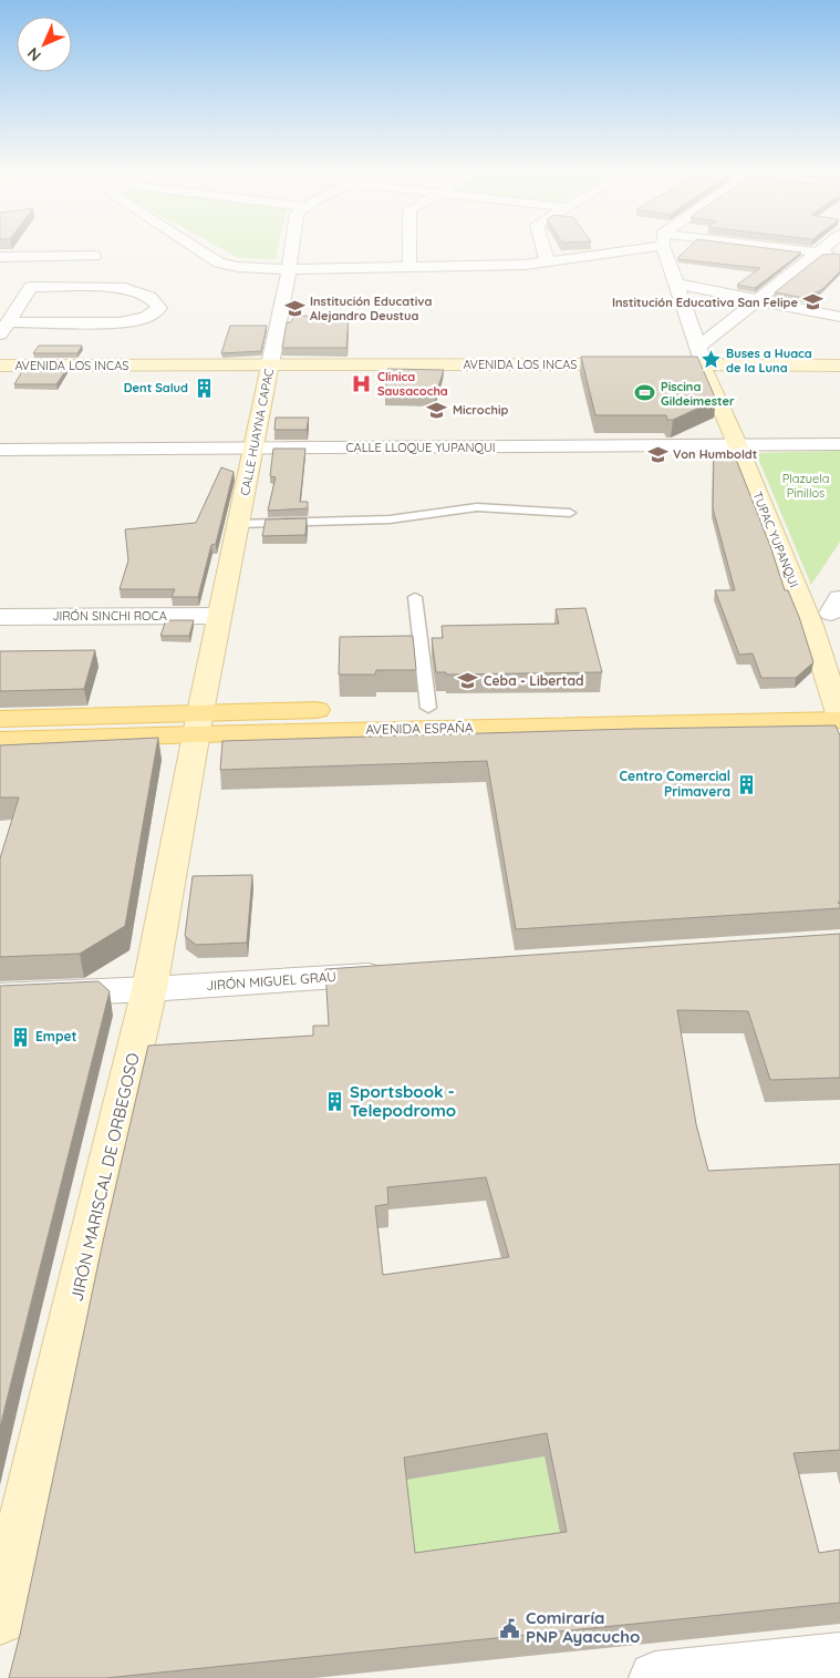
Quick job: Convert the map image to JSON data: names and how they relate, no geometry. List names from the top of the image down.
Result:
{
  "streets": {
    "main road": ["AVENIDA ESPAÑA"],
    "street": [
      "AVENIDA LOS INCAS",
      "CALLE HUAYNA CAPAC",
      "CALLE LLOQUE YUPANQUI",
      "TUPAC YUPANQUI",
      "JIRÓN SINCHI ROCA",
      "JIRÓN MIGUEL GRAU",
      "JIRÓN MARISCAL DE ORBEGOSO"
    ]
  },
  "crossings": [
    ["AVENIDA LOS INCAS", "CALLE HUAYNA CAPAC"],
    ["AVENIDA LOS INCAS", "TUPAC YUPANQUI"],
    ["CALLE HUAYNA CAPAC", "CALLE LLOQUE YUPANQUI"],
    ["CALLE HUAYNA CAPAC", "JIRÓN SINCHI ROCA"],
    ["CALLE HUAYNA CAPAC", "AVENIDA ESPAÑA"],
    ["CALLE HUAYNA CAPAC", "JIRÓN MARISCAL DE ORBEGOSO"],
    ["CALLE LLOQUE YUPANQUI", "TUPAC YUPANQUI"],
    ["TUPAC YUPANQUI", "AVENIDA ESPAÑA"],
    ["AVENIDA ESPAÑA", "JIRÓN MARISCAL DE ORBEGOSO"],
    ["JIRÓN MIGUEL GRAU", "JIRÓN MARISCAL DE ORBEGOSO"]
  ],
  "parks": ["Plazuela Pinillos"],
  "places": {
    "school or university": [
      "Institución Educativa San Felipe",
      "Institución Educativa Alejandro Deustua",
      "Microchip",
      "Von Humboldt",
      "Ceba - Libertad"
    ],
    "place": ["Buses a Huaca de la Luna"],
    "hospital": ["Clinica Sausacocha"],
    "building": [
      "Dent Salud",
      "Centro Comercial Primavera",
      "Empet",
      "Sportsbook - Telepodromo"
    ],
    "sports": ["Piscina Gildeimester"],
    "public building": ["Comiraría PNP Ayacucho"]
  },
  "north": "bottom left"
}
